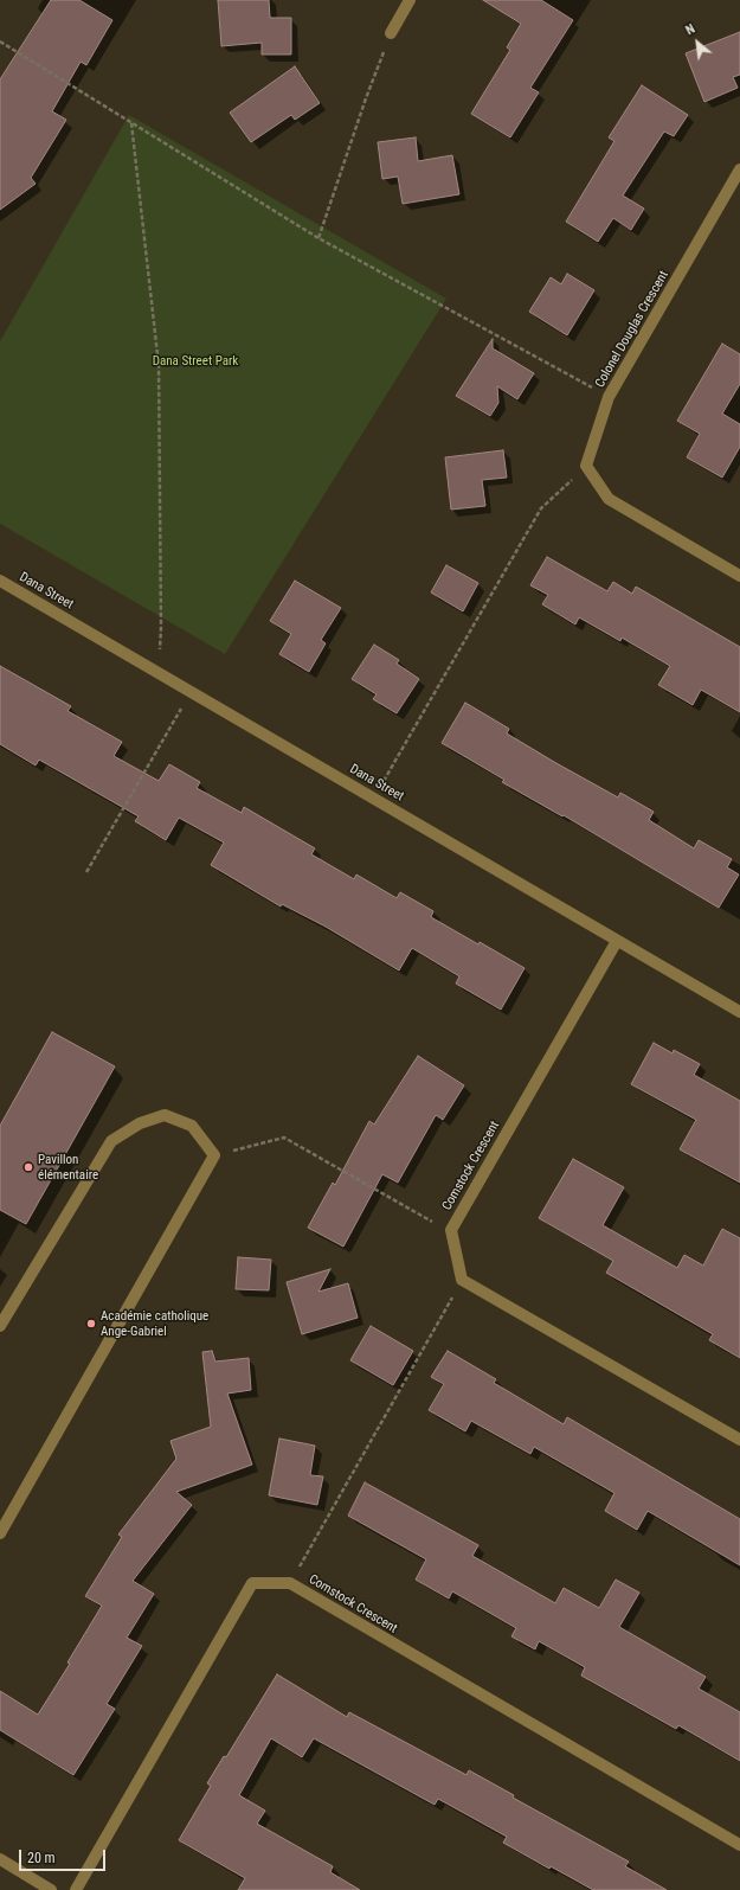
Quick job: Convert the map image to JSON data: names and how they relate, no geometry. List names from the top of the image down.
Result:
{
  "streets": {
    "street": ["Colonel Douglas Crescent", "Dana Street", "Comstock Crescent"]
  },
  "crossings": [
    ["Dana Street", "Comstock Crescent"]
  ],
  "parks": ["Dana Street Park"],
  "places": ["Pavillon élémentaire", "Académie catholique Ange-Gabriel"],
  "scale_bar": "20 m",
  "north": "top left"
}
